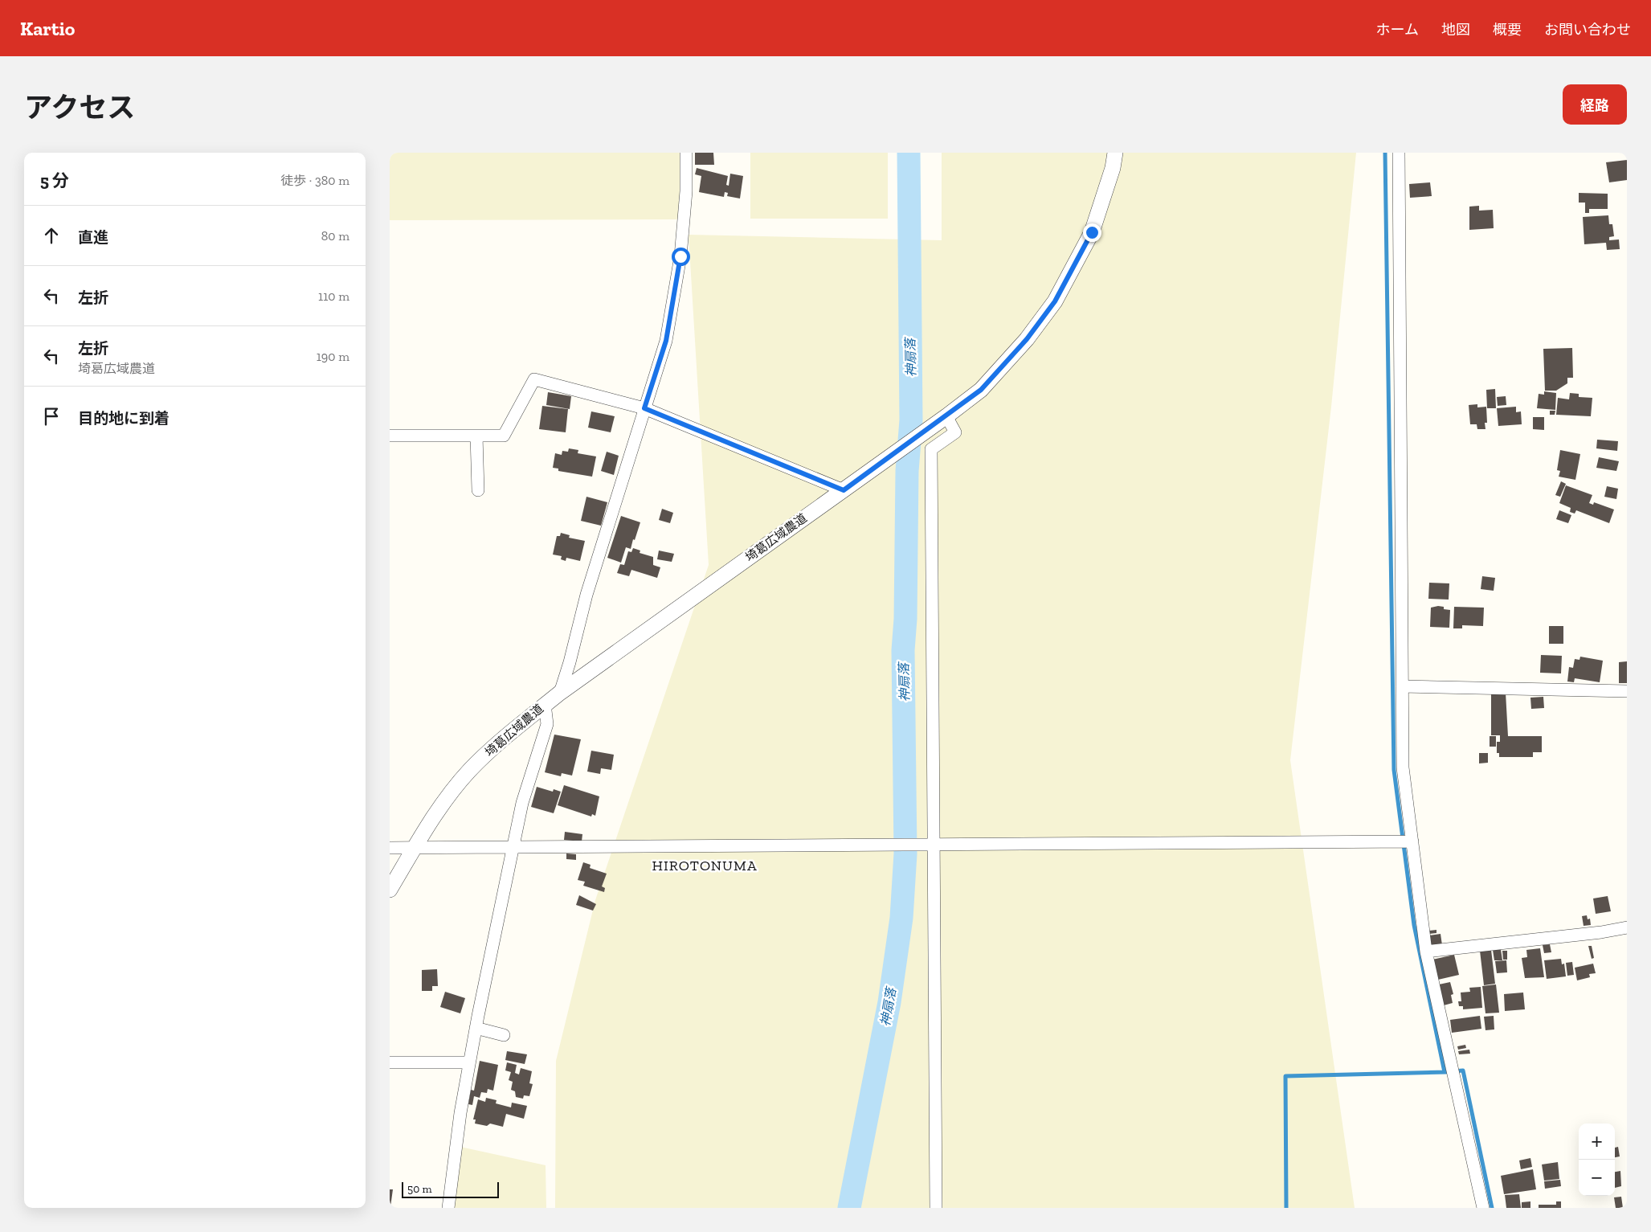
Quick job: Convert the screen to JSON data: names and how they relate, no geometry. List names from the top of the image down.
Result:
{
  "streets": {
    "street": ["埼葛広域農道"]
  },
  "districts": ["HIROTONUMA"],
  "water": ["神扇落"],
  "scale_bar": "50 m",
  "page": {
    "header": "Kartio",
    "nav": [
      "ホーム",
      "地図",
      "概要",
      "お問い合わせ"
    ],
    "title": "アクセス",
    "buttons": "経路",
    "heading": ["5 分", "徒歩 · 380 m"],
    "list": [
      ["直進", "80 m"],
      ["左折", "110 m"],
      ["左折", "埼葛広域農道", "190 m"],
      "目的地に到着"
    ],
    "map_buttons": ["+", "−"],
    "scale": "50 m"
  }
}
